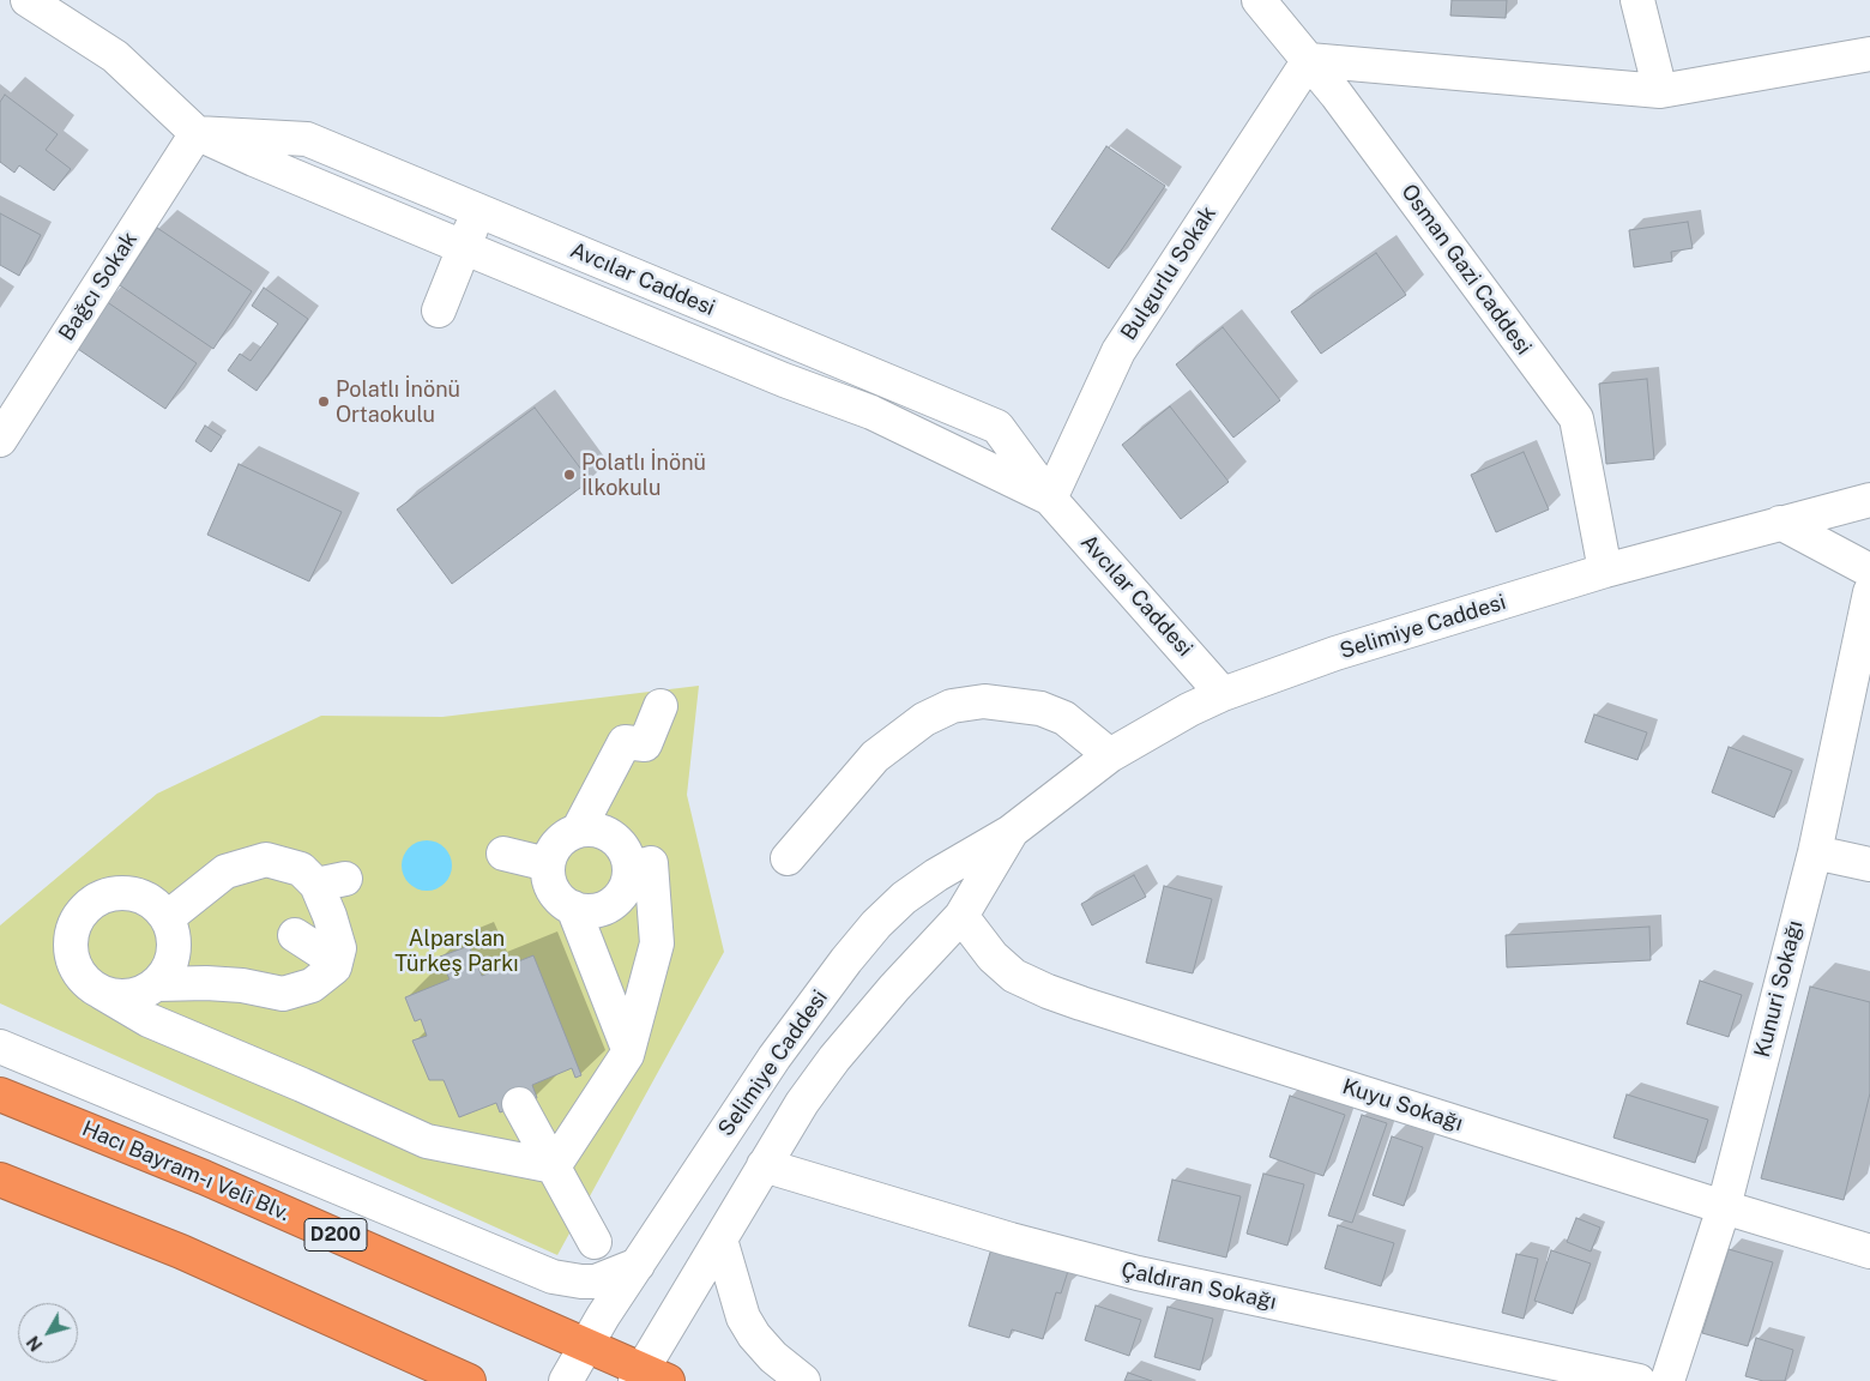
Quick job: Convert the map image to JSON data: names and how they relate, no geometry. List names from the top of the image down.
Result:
{
  "streets": {
    "highway": ["Hacı Bayram-ı Velî Blv.", "D200"],
    "street": [
      "Osman Gazi Caddesi",
      "Bulgurlu Sokak",
      "Avcılar Caddesi",
      "Bağcı Sokak",
      "Selimiye Caddesi",
      "Kunuri Sokağı",
      "Kuyu Sokağı",
      "Çaldıran Sokağı"
    ]
  },
  "crossings": [
    ["Osman Gazi Caddesi", "Bulgurlu Sokak"],
    ["Osman Gazi Caddesi", "Selimiye Caddesi"],
    ["Bulgurlu Sokak", "Avcılar Caddesi"],
    ["Avcılar Caddesi", "Bağcı Sokak"],
    ["Avcılar Caddesi", "Selimiye Caddesi"],
    ["Selimiye Caddesi", "Kuyu Sokağı"],
    ["Selimiye Caddesi", "Hacı Bayram-ı Velî Blv."],
    ["Selimiye Caddesi", "Çaldıran Sokağı"],
    ["Kunuri Sokağı", "Kuyu Sokağı"]
  ],
  "parks": ["Alparslan Türkeş Parkı"],
  "places": ["Polatlı İnönü Ortaokulu", "Polatlı İnönü İlkokulu"],
  "north": "bottom left"
}
